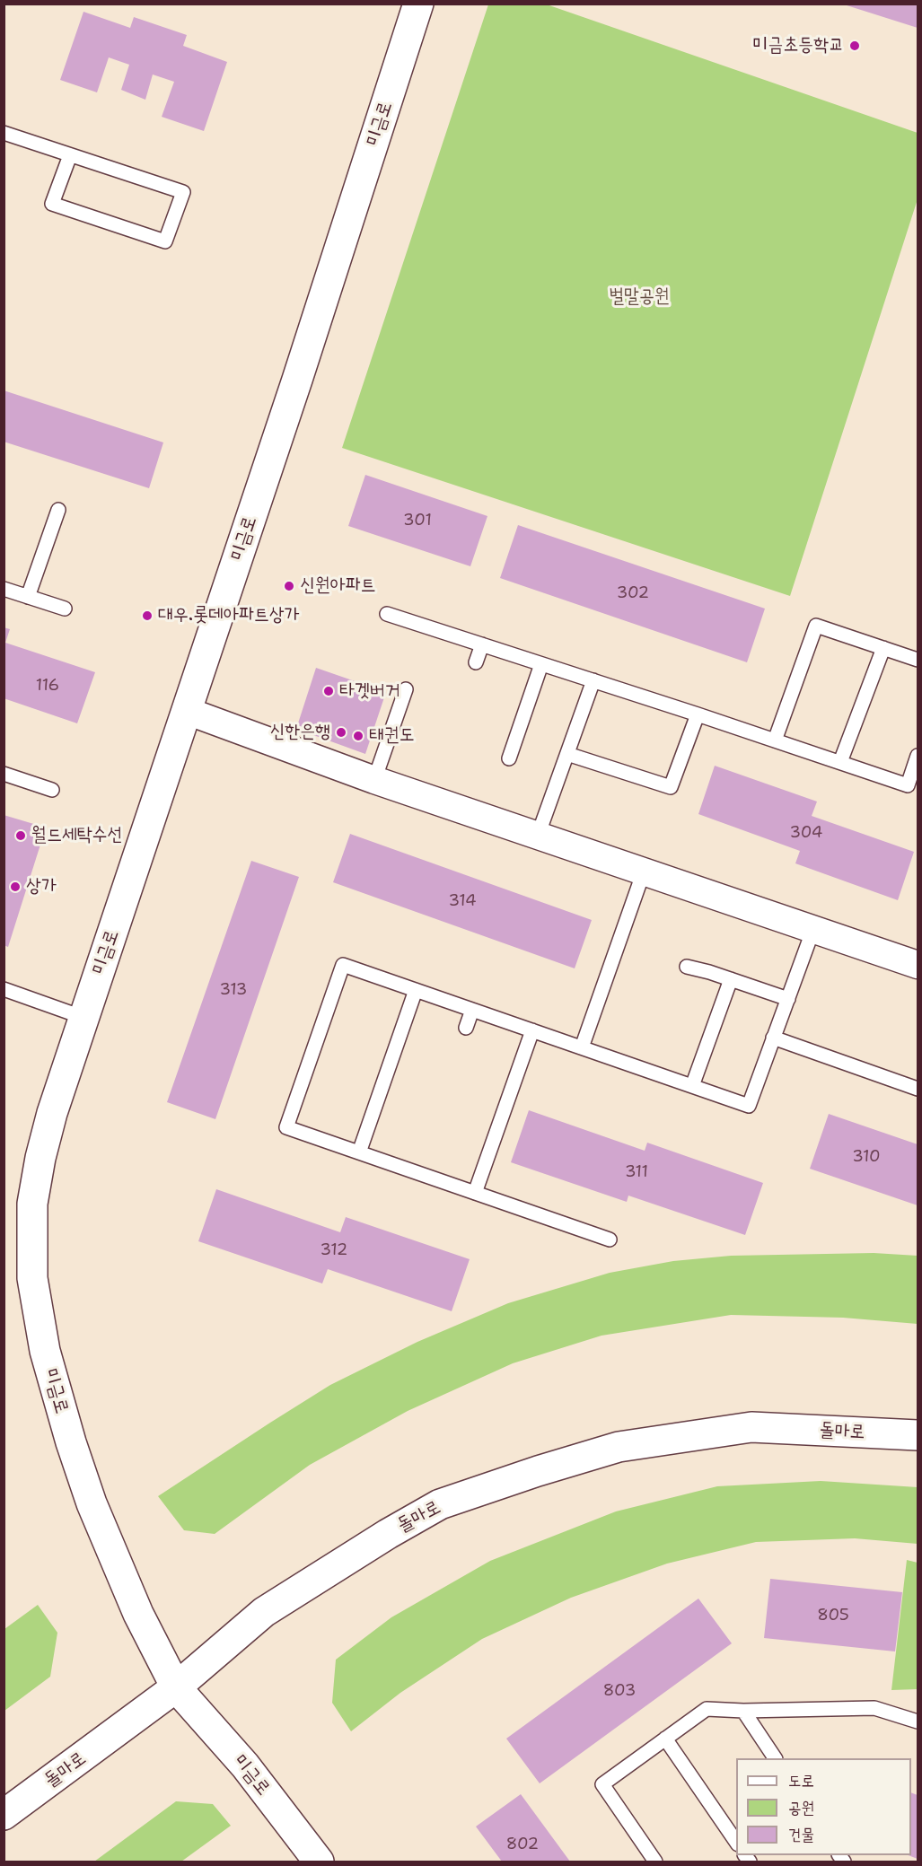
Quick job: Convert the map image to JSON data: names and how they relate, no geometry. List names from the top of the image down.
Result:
{
  "streets": {
    "main road": ["미금로", "돌마로"]
  },
  "crossings": [
    ["미금로", "돌마로"]
  ],
  "parks": ["벌말공원"],
  "places": [
    "미금초등학교",
    "신원아파트",
    "대우.롯데아파트상가",
    "타겟버거",
    "신한은행",
    "태권도",
    "월드세탁수선",
    "상가"
  ],
  "house_numbers": [
    "301",
    "302",
    "116",
    "304",
    "314",
    "313",
    "310",
    "311",
    "312",
    "805",
    "803",
    "802"
  ],
  "legend": ["도로", "공원", "건물"]
}
